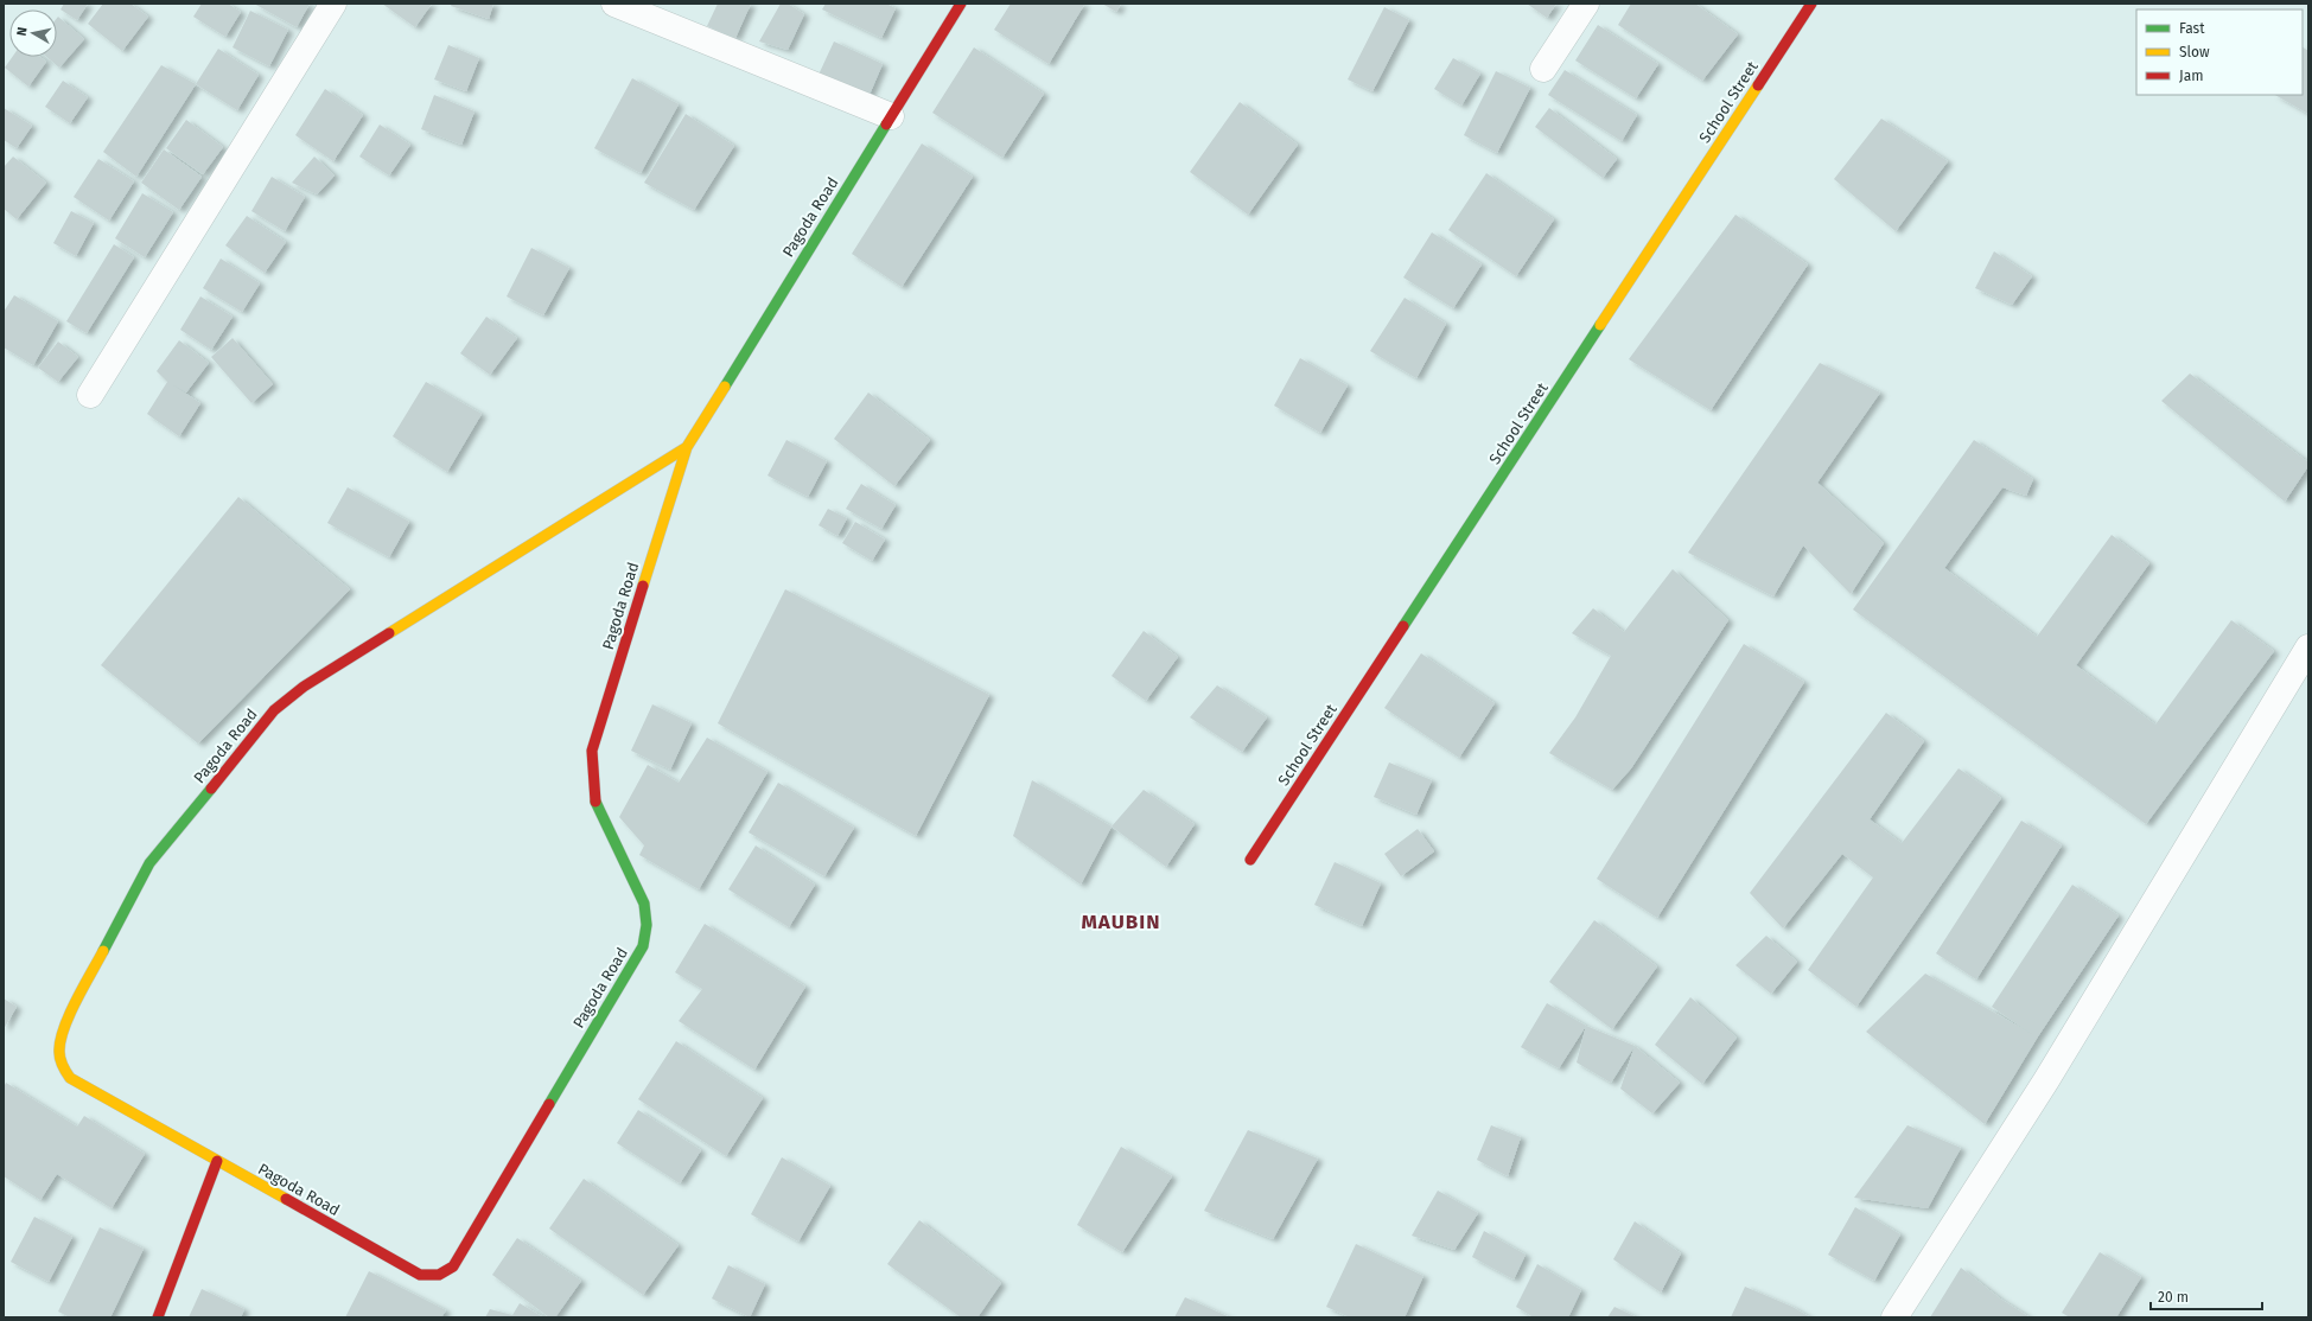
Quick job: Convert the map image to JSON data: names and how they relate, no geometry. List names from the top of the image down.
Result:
{
  "streets": {
    "main road": ["School Street", "Pagoda Road"]
  },
  "districts": ["MAUBIN"],
  "legend": ["Fast", "Slow", "Jam"],
  "scale_bar": "20 m",
  "north": "left"
}
